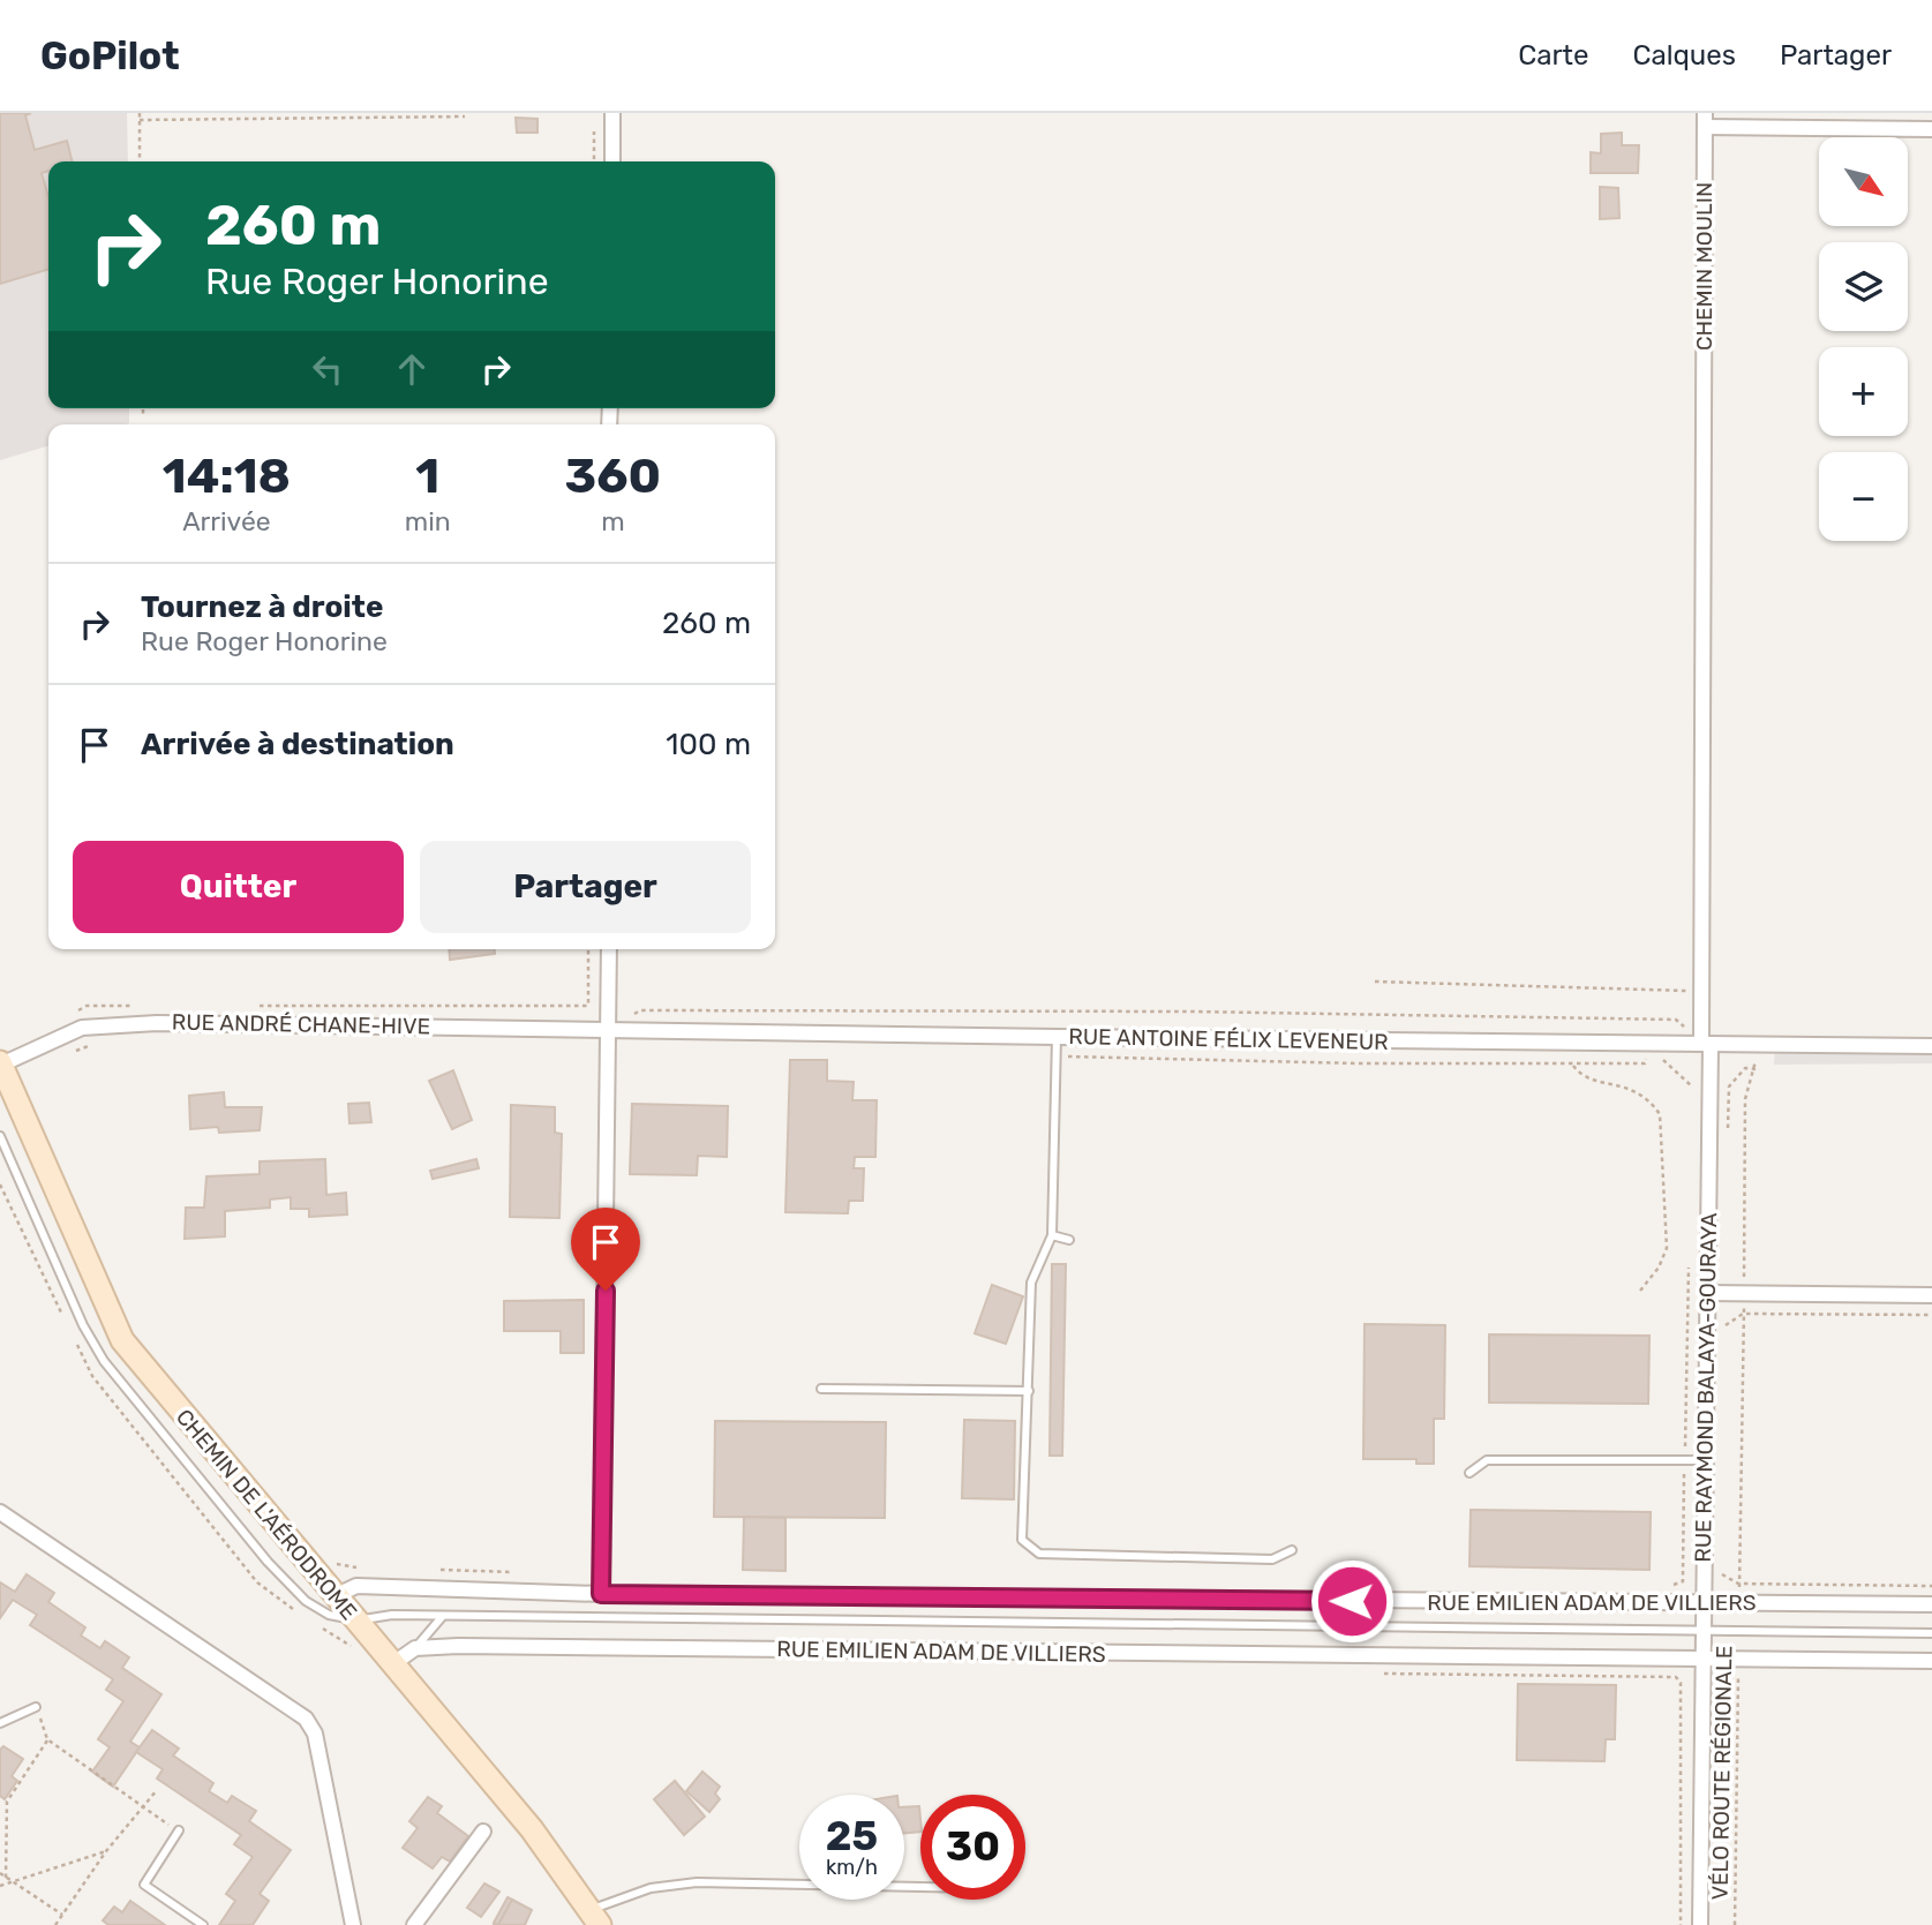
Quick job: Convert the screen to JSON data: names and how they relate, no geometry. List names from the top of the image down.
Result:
{
  "streets": {
    "main road": ["CHEMIN DE L'AÉRODROME"],
    "street": [
      "CHEMIN MOULIN",
      "RUE ANDRÉ CHANE-HIVE",
      "RUE ANTOINE FÉLIX LEVENEUR",
      "RUE RAYMOND BALAYA-GOURAYA",
      "RUE EMILIEN ADAM DE VILLIERS"
    ],
    "path": ["VÉLO ROUTE RÉGIONALE"]
  },
  "crossings": [
    ["CHEMIN MOULIN", "RUE RAYMOND BALAYA-GOURAYA"],
    ["RUE ANDRÉ CHANE-HIVE", "RUE ANTOINE FÉLIX LEVENEUR"],
    ["RUE ANDRÉ CHANE-HIVE", "CHEMIN DE L'AÉRODROME"],
    ["RUE ANTOINE FÉLIX LEVENEUR", "RUE RAYMOND BALAYA-GOURAYA"],
    ["RUE RAYMOND BALAYA-GOURAYA", "RUE EMILIEN ADAM DE VILLIERS"],
    ["CHEMIN DE L'AÉRODROME", "RUE EMILIEN ADAM DE VILLIERS"],
    ["RUE EMILIEN ADAM DE VILLIERS", "VÉLO ROUTE RÉGIONALE"]
  ],
  "north": "bottom right",
  "page": {
    "header": "GoPilot",
    "nav": ["Carte", "Calques", "Partager"],
    "map_buttons": ["+", "−"],
    "turn": ["260 m", "Rue Roger Honorine"],
    "eta": [
      "14:18",
      "Arrivée",
      "1",
      "min",
      "360",
      "m"
    ],
    "list": [
      {
        "name": "Tournez à droite",
        "note": "Rue Roger Honorine",
        "value": "260 m"
      },
      {
        "name": "Arrivée à destination",
        "value": "100 m"
      }
    ],
    "buttons": ["Quitter", "Partager"],
    "speed": "25 km/h",
    "limit": "30"
  }
}
